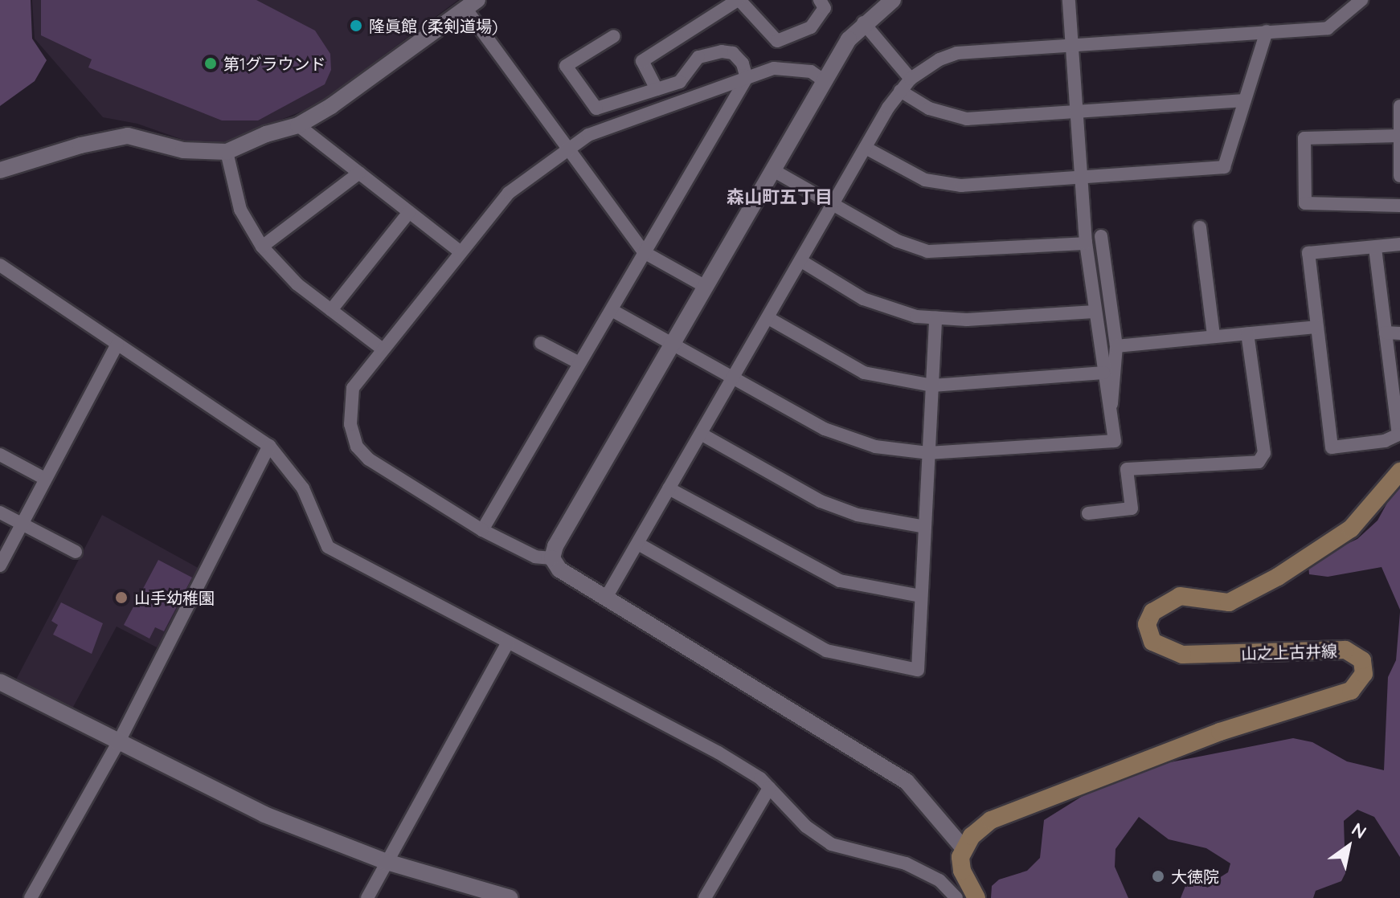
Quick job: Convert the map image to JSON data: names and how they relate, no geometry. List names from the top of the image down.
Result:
{
  "streets": {
    "main road": ["山之上古井線"]
  },
  "districts": ["森山町五丁目"],
  "places": [
    "隆眞館 (柔剣道場)",
    "第1グラウンド",
    "山手幼稚園",
    "大徳院"
  ],
  "north": "top right"
}
